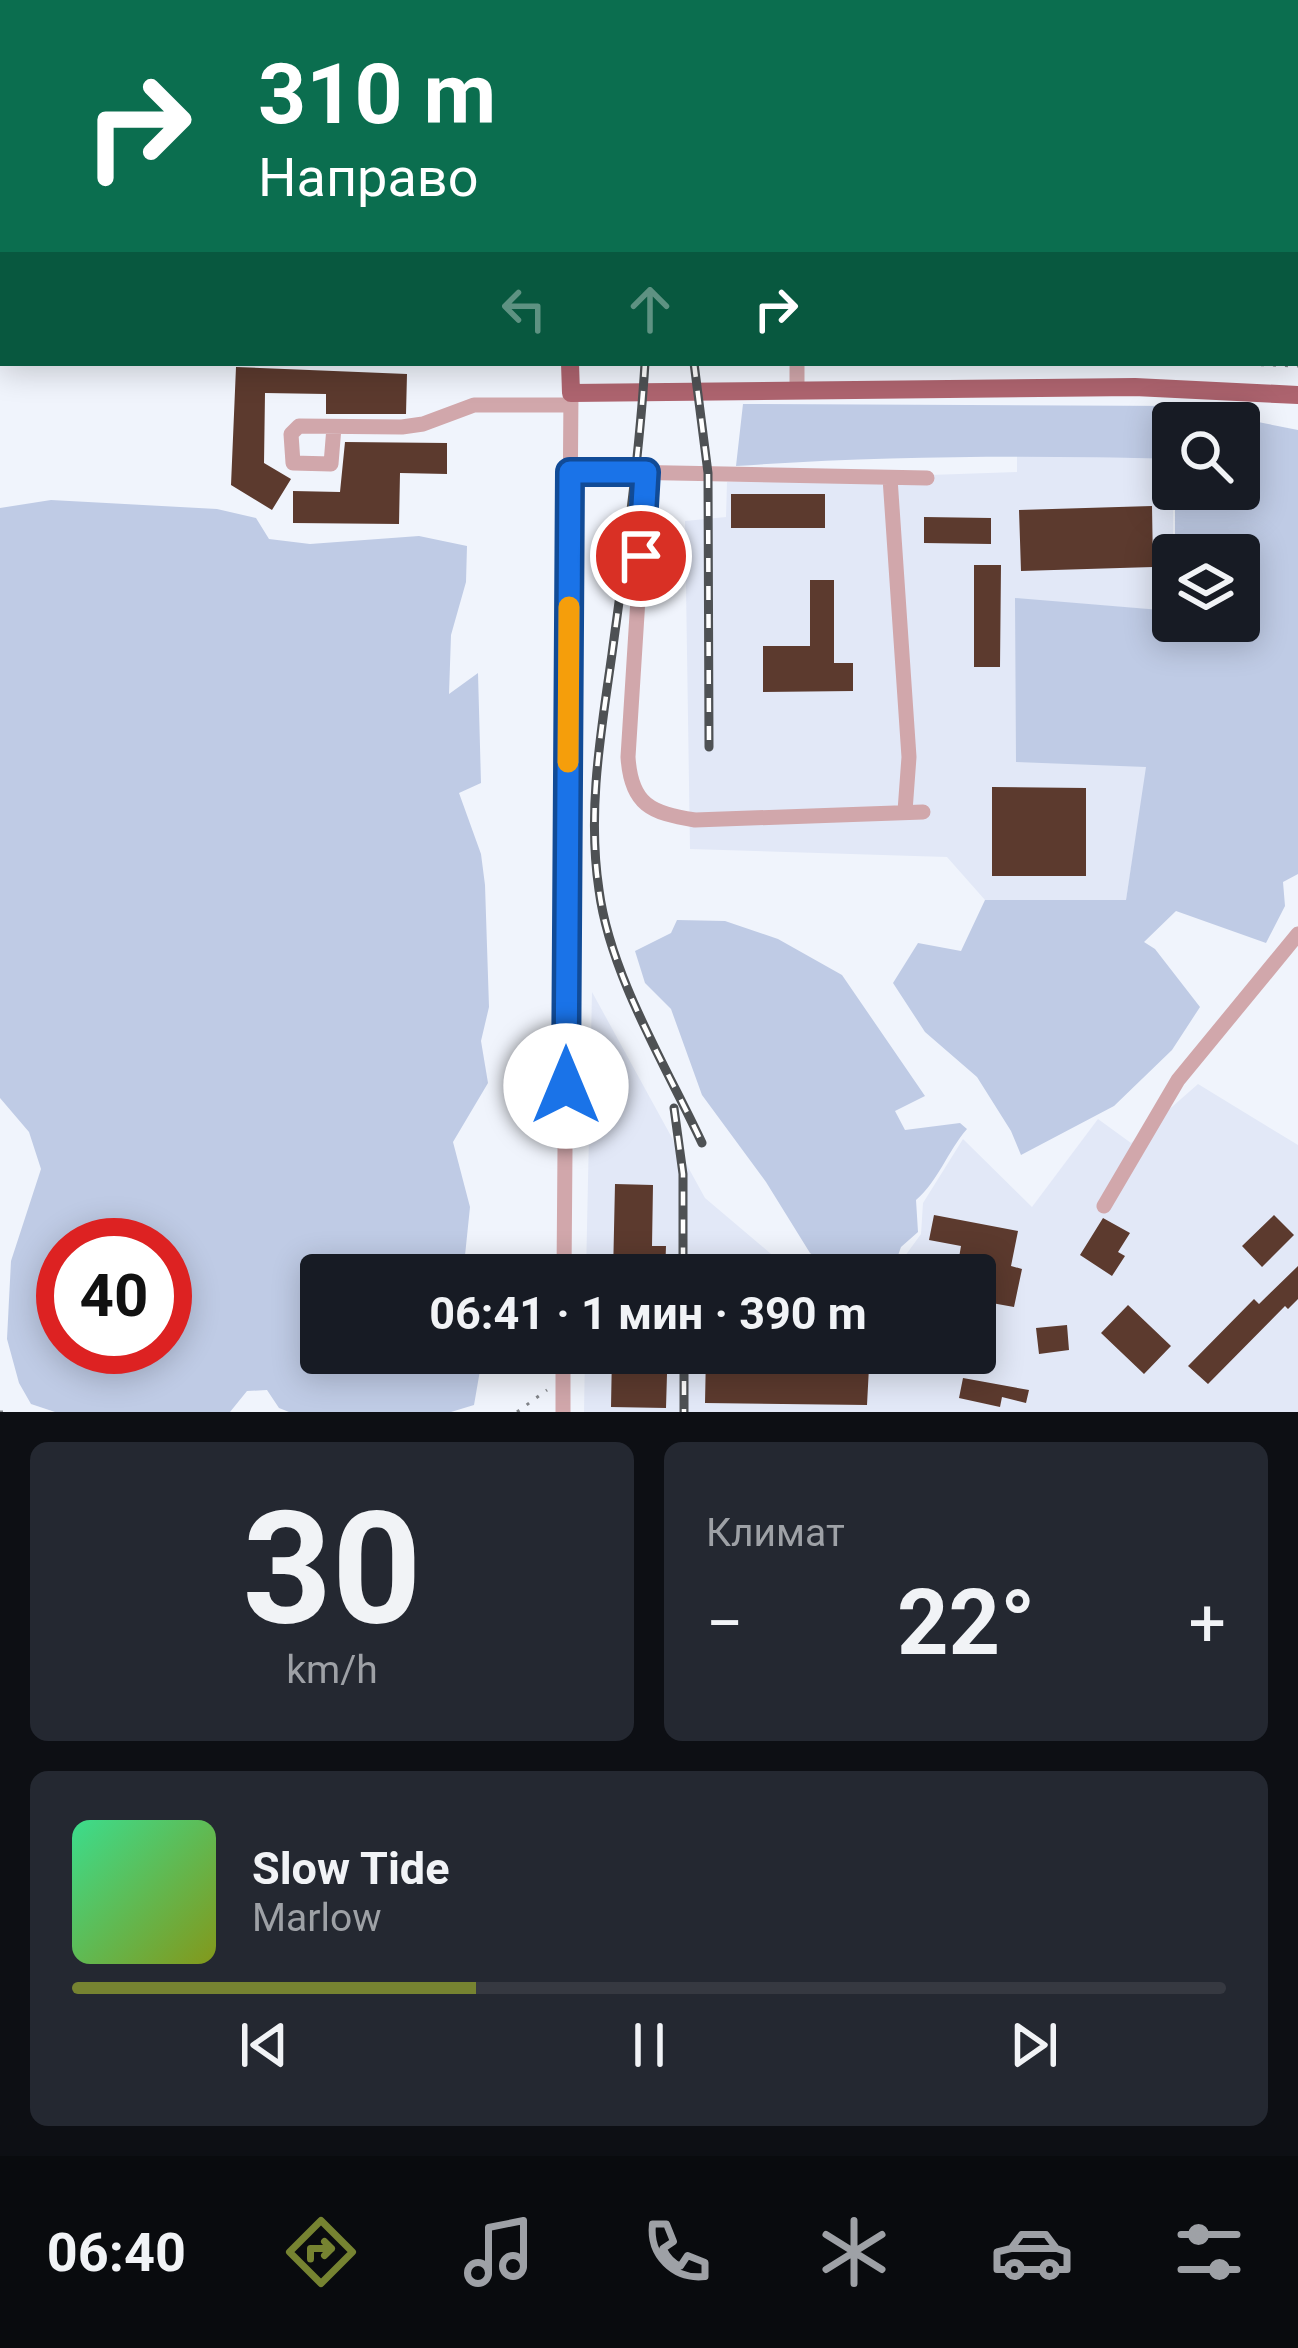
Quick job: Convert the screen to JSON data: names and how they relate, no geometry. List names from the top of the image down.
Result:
{
  "page": {
    "turn": ["310 m", "Направо"],
    "limit": "40",
    "trip": "06:41 · 1 мин · 390 m",
    "tile": [
      ["30", "km/h"],
      "Климат"
    ],
    "heat": ["−", "22°", "+"],
    "song": ["Slow Tide", "Marlow"],
    "tabs": "06:40"
  }
}
